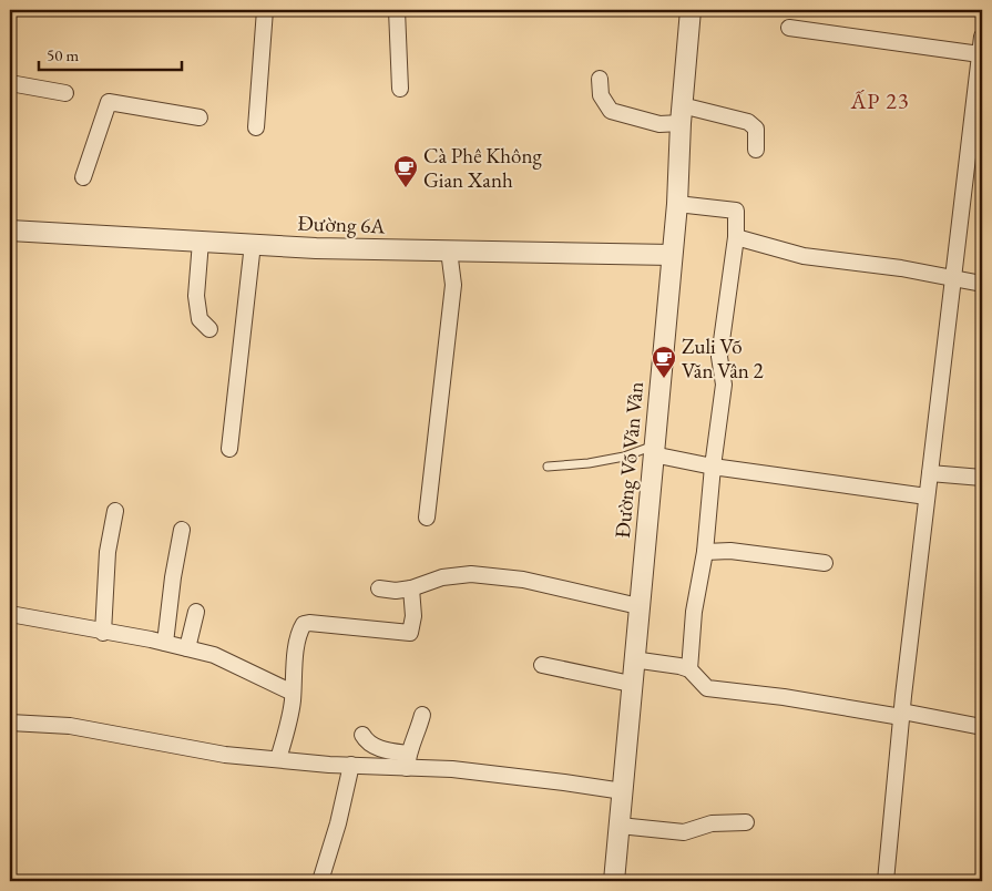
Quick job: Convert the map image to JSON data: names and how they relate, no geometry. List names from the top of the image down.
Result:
{
  "streets": {
    "street": ["Đường 6A", "Đường Võ Văn Vân"]
  },
  "crossings": [
    ["Đường 6A", "Đường Võ Văn Vân"]
  ],
  "districts": ["ẤP 23"],
  "places": {
    "cafe": ["Cà Phê Không Gian Xanh", "Zuli Võ Văn Vân 2"]
  },
  "scale_bar": "50 m"
}
